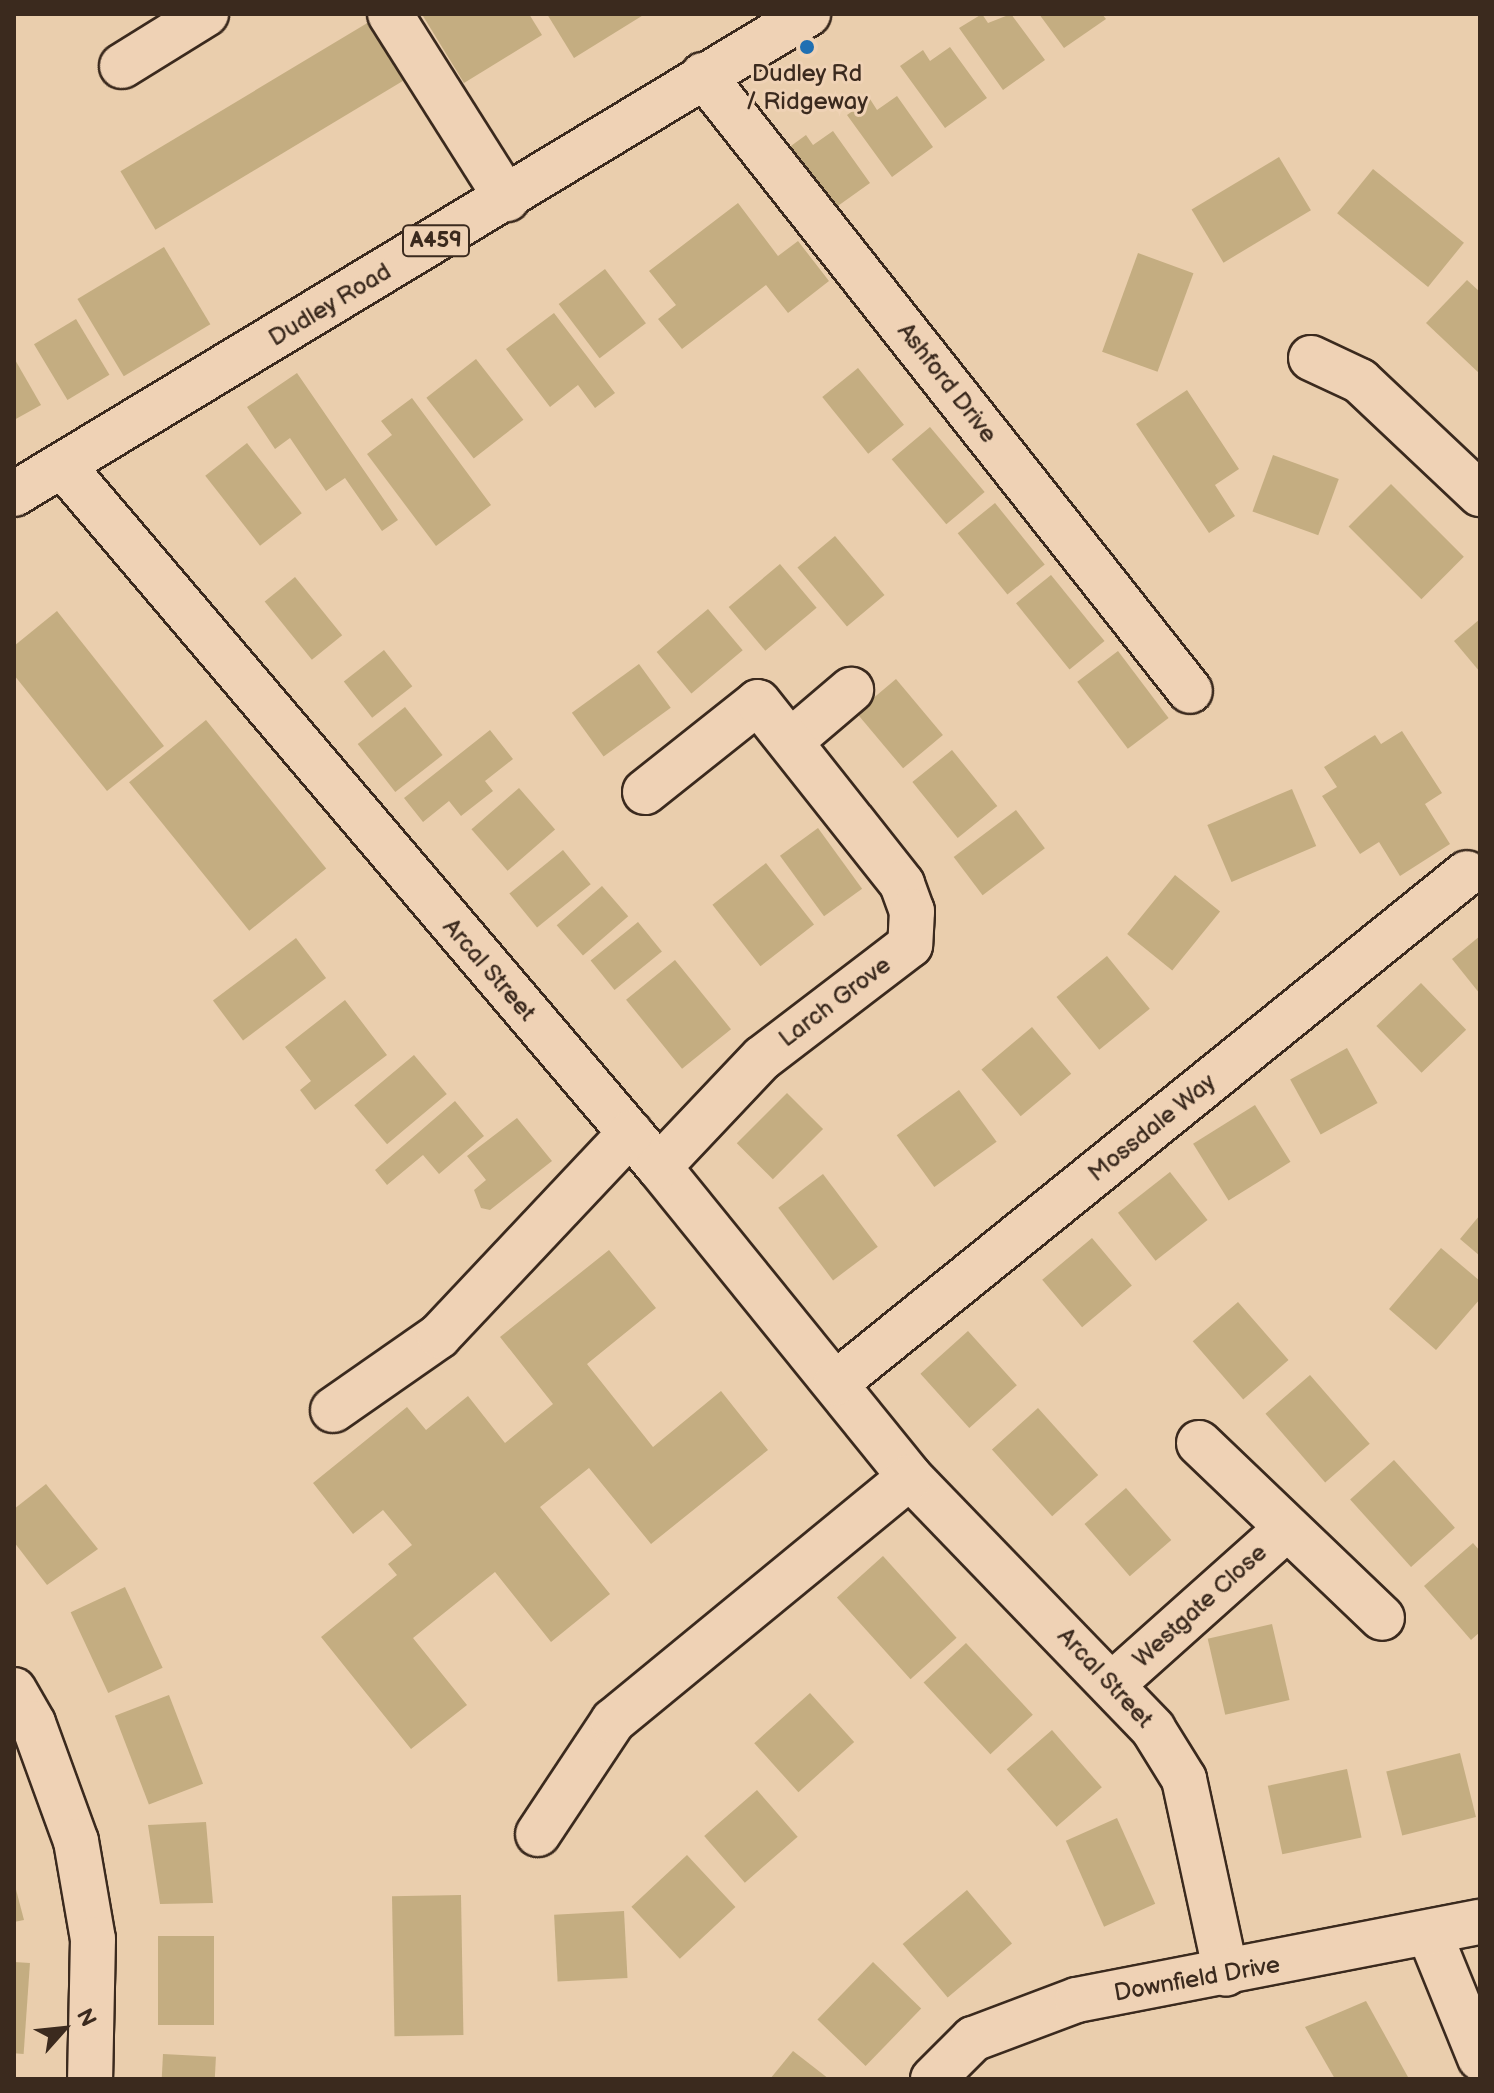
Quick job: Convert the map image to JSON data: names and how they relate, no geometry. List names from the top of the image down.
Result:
{
  "streets": {
    "street": [
      "A459",
      "Dudley Road",
      "Ashford Drive",
      "Arcal Street",
      "Larch Grove",
      "Mossdale Way",
      "Westgate Close",
      "Downfield Drive"
    ]
  },
  "crossings": [
    ["Dudley Road", "Ashford Drive"],
    ["Dudley Road", "Arcal Street"],
    ["Arcal Street", "Larch Grove"],
    ["Arcal Street", "Mossdale Way"],
    ["Arcal Street", "Westgate Close"],
    ["Arcal Street", "Downfield Drive"]
  ],
  "places": ["Dudley Rd / Ridgeway"],
  "north": "top right"
}
